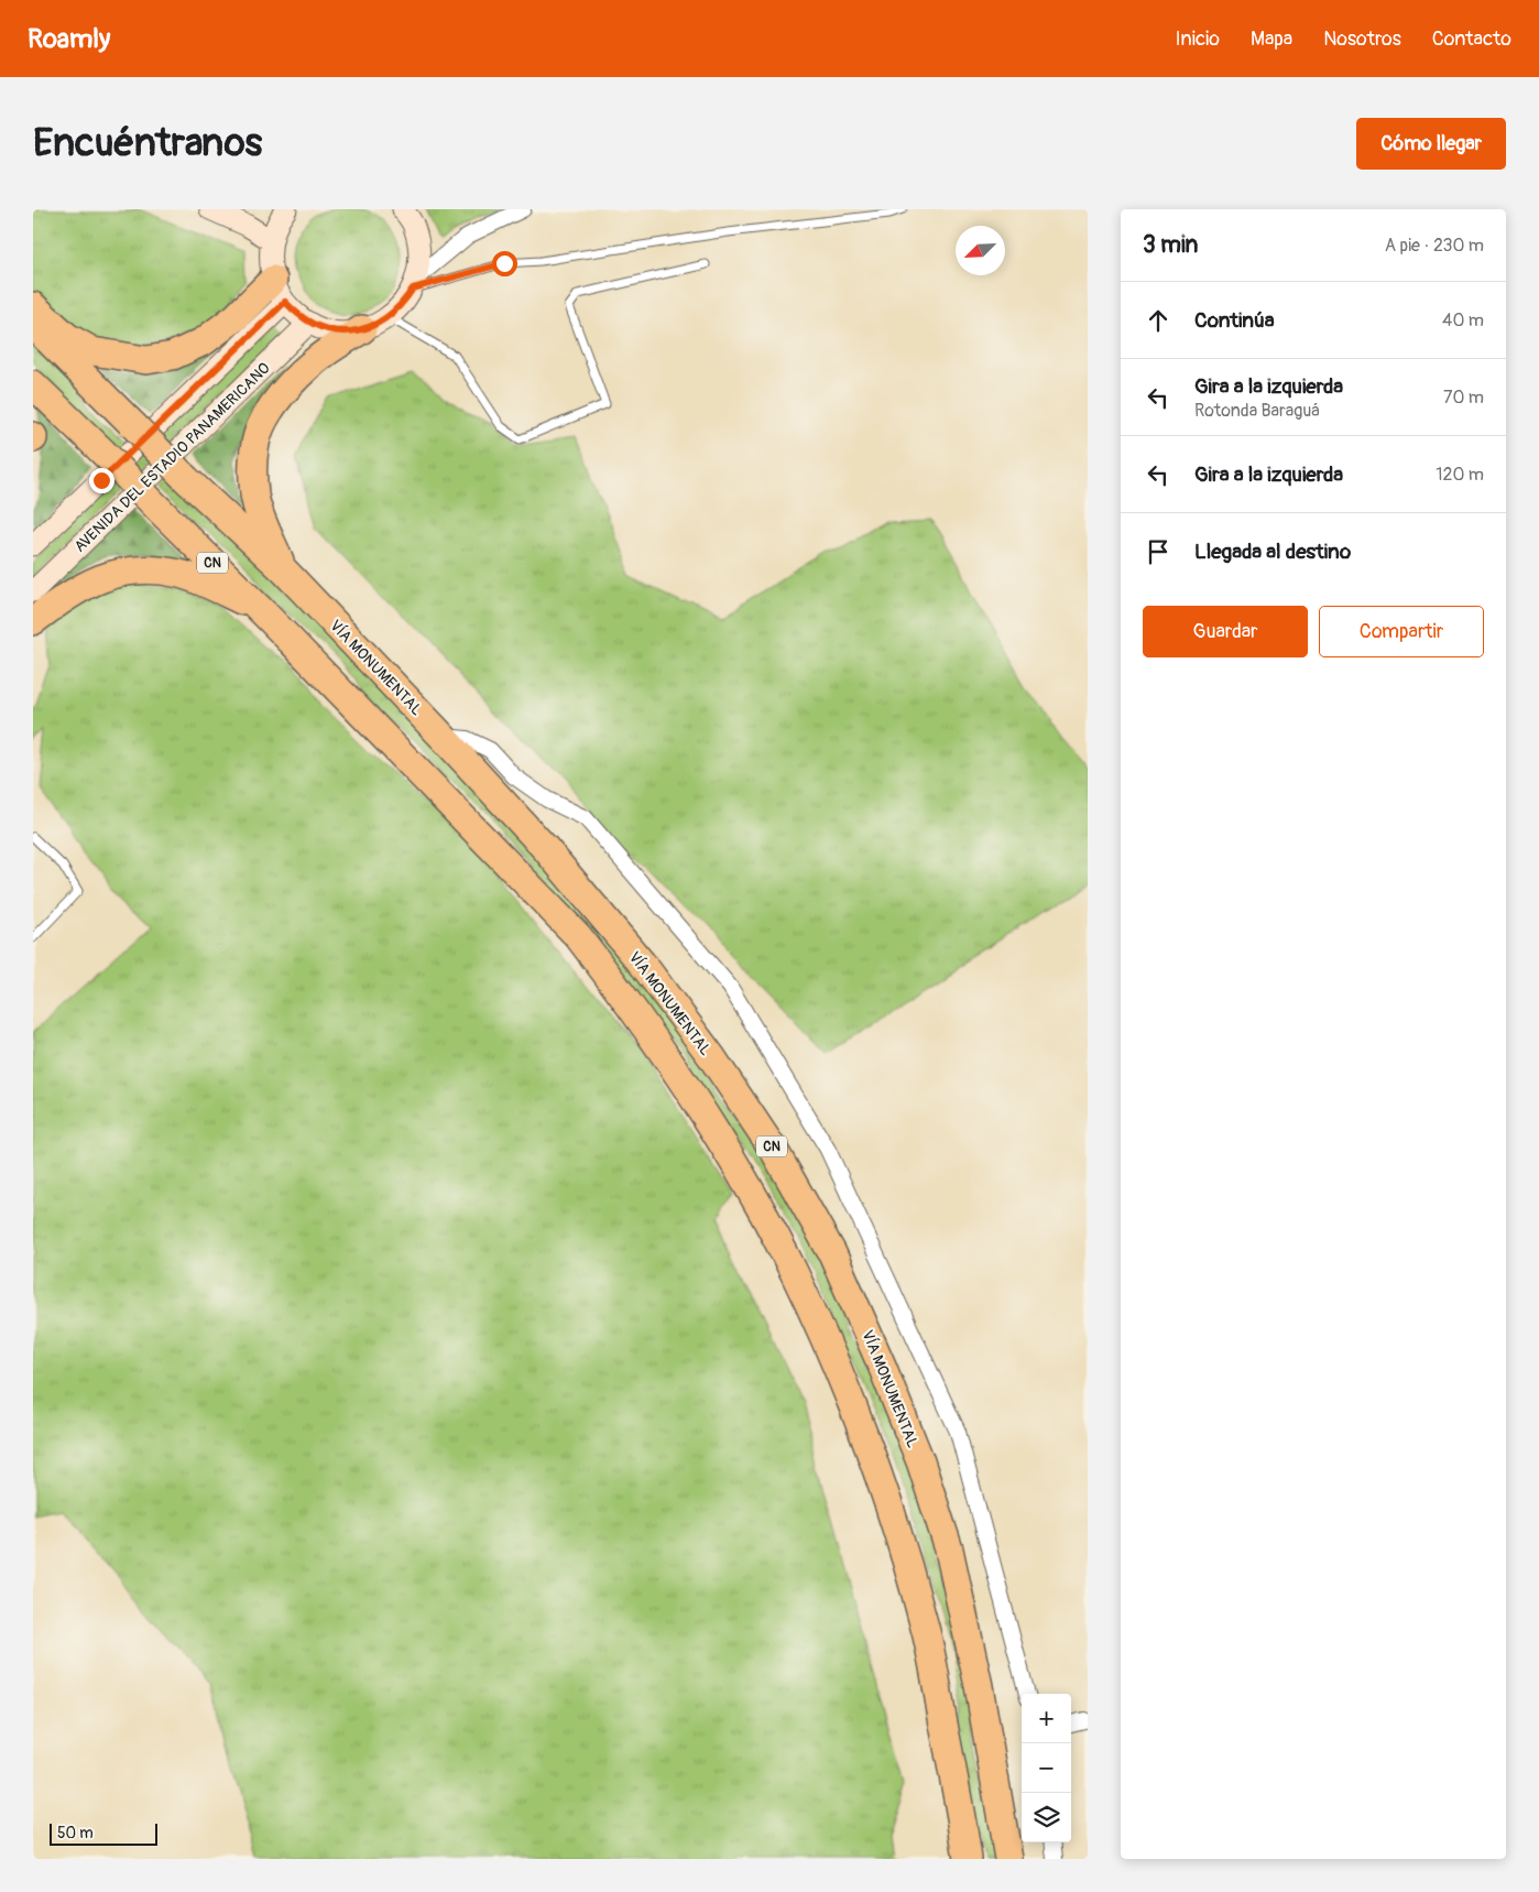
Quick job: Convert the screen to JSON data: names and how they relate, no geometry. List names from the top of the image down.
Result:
{
  "streets": {
    "highway": ["CN", "VÍA MONUMENTAL"],
    "street": ["AVENIDA DEL ESTADIO PANAMERICANO"]
  },
  "scale_bar": "50 m",
  "north": "bottom left",
  "page": {
    "header": "Roamly",
    "nav": [
      "Inicio",
      "Mapa",
      "Nosotros",
      "Contacto"
    ],
    "buttons": [
      "Cómo llegar",
      ["Guardar", "Compartir"]
    ],
    "title": "Encuéntranos",
    "heading": ["3 min", "A pie · 230 m"],
    "list": [
      ["Continúa", "40 m"],
      ["Gira a la izquierda", "Rotonda Baraguá", "70 m"],
      ["Gira a la izquierda", "120 m"],
      "Llegada al destino"
    ],
    "map_buttons": ["+", "−"],
    "scale": "50 m"
  }
}
